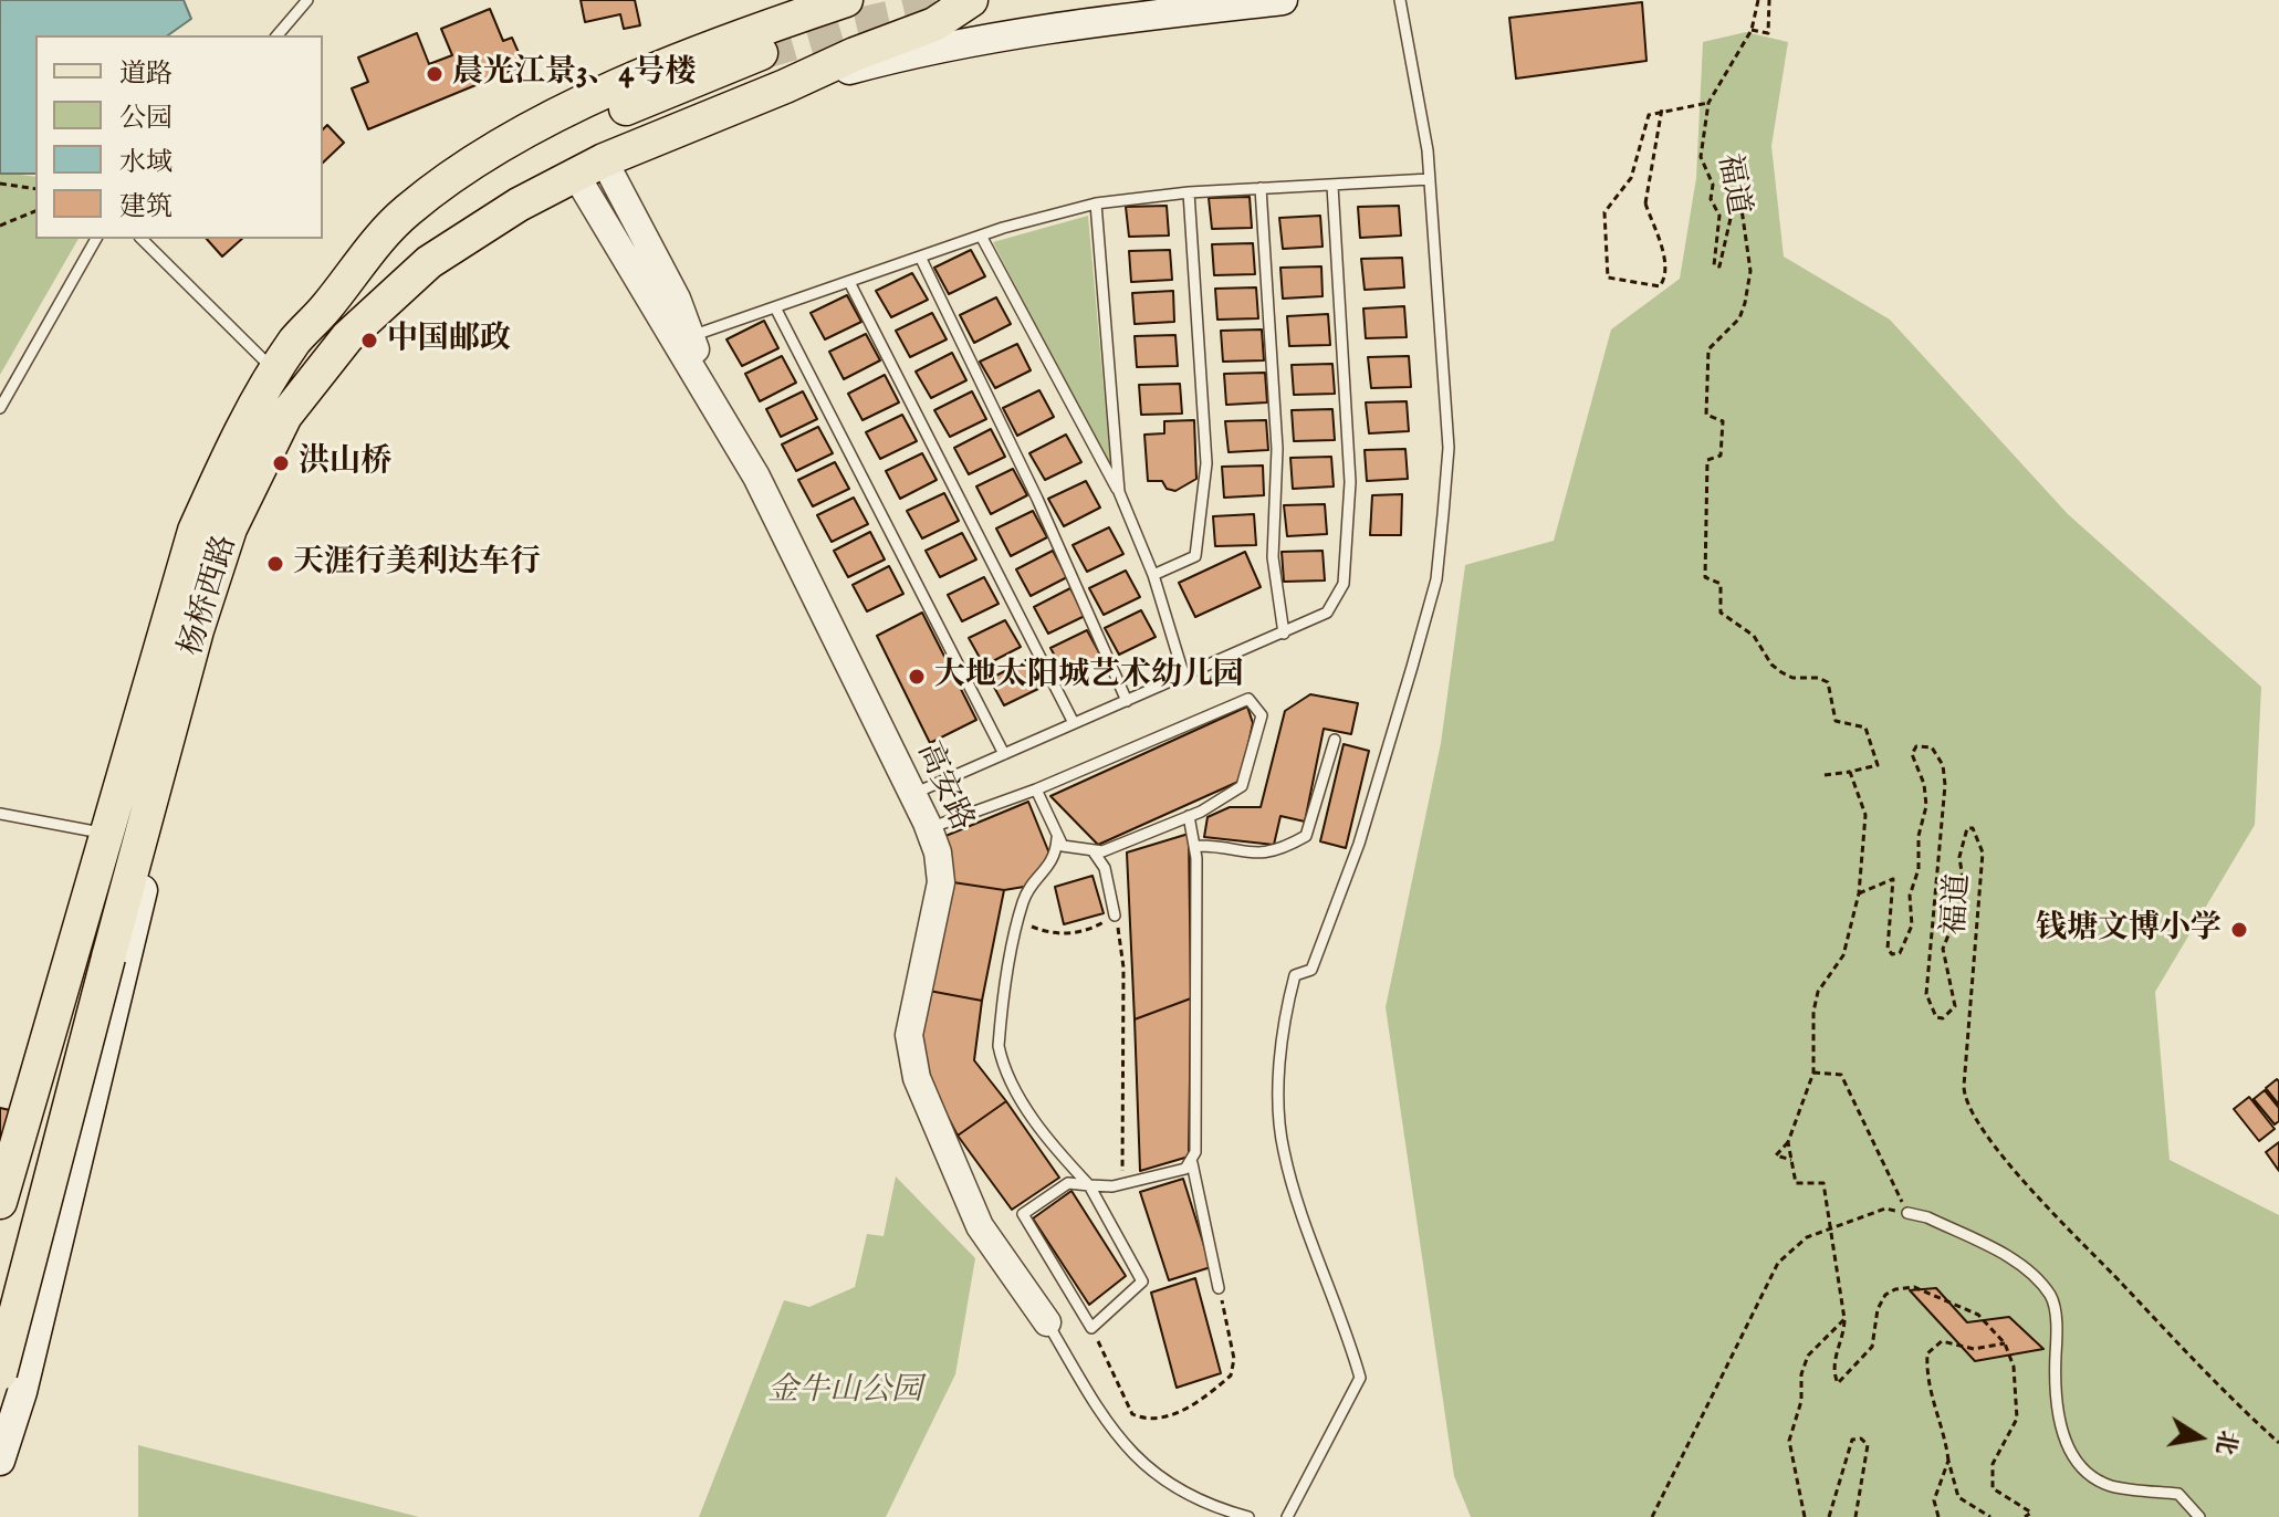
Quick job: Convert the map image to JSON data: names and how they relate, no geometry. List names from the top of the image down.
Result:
{
  "streets": {
    "main road": ["杨桥西路"],
    "street": ["高安路"],
    "path": ["福道"]
  },
  "crossings": [
    ["杨桥西路", "高安路"]
  ],
  "parks": ["金牛山公园"],
  "places": [
    "晨光江景3、4号楼",
    "中国邮政",
    "洪山桥",
    "天涯行美利达车行",
    "大地太阳城艺术幼儿园",
    "钱塘文博小学"
  ],
  "legend": [
    "道路",
    "公园",
    "水域",
    "建筑"
  ],
  "north": "right"
}
